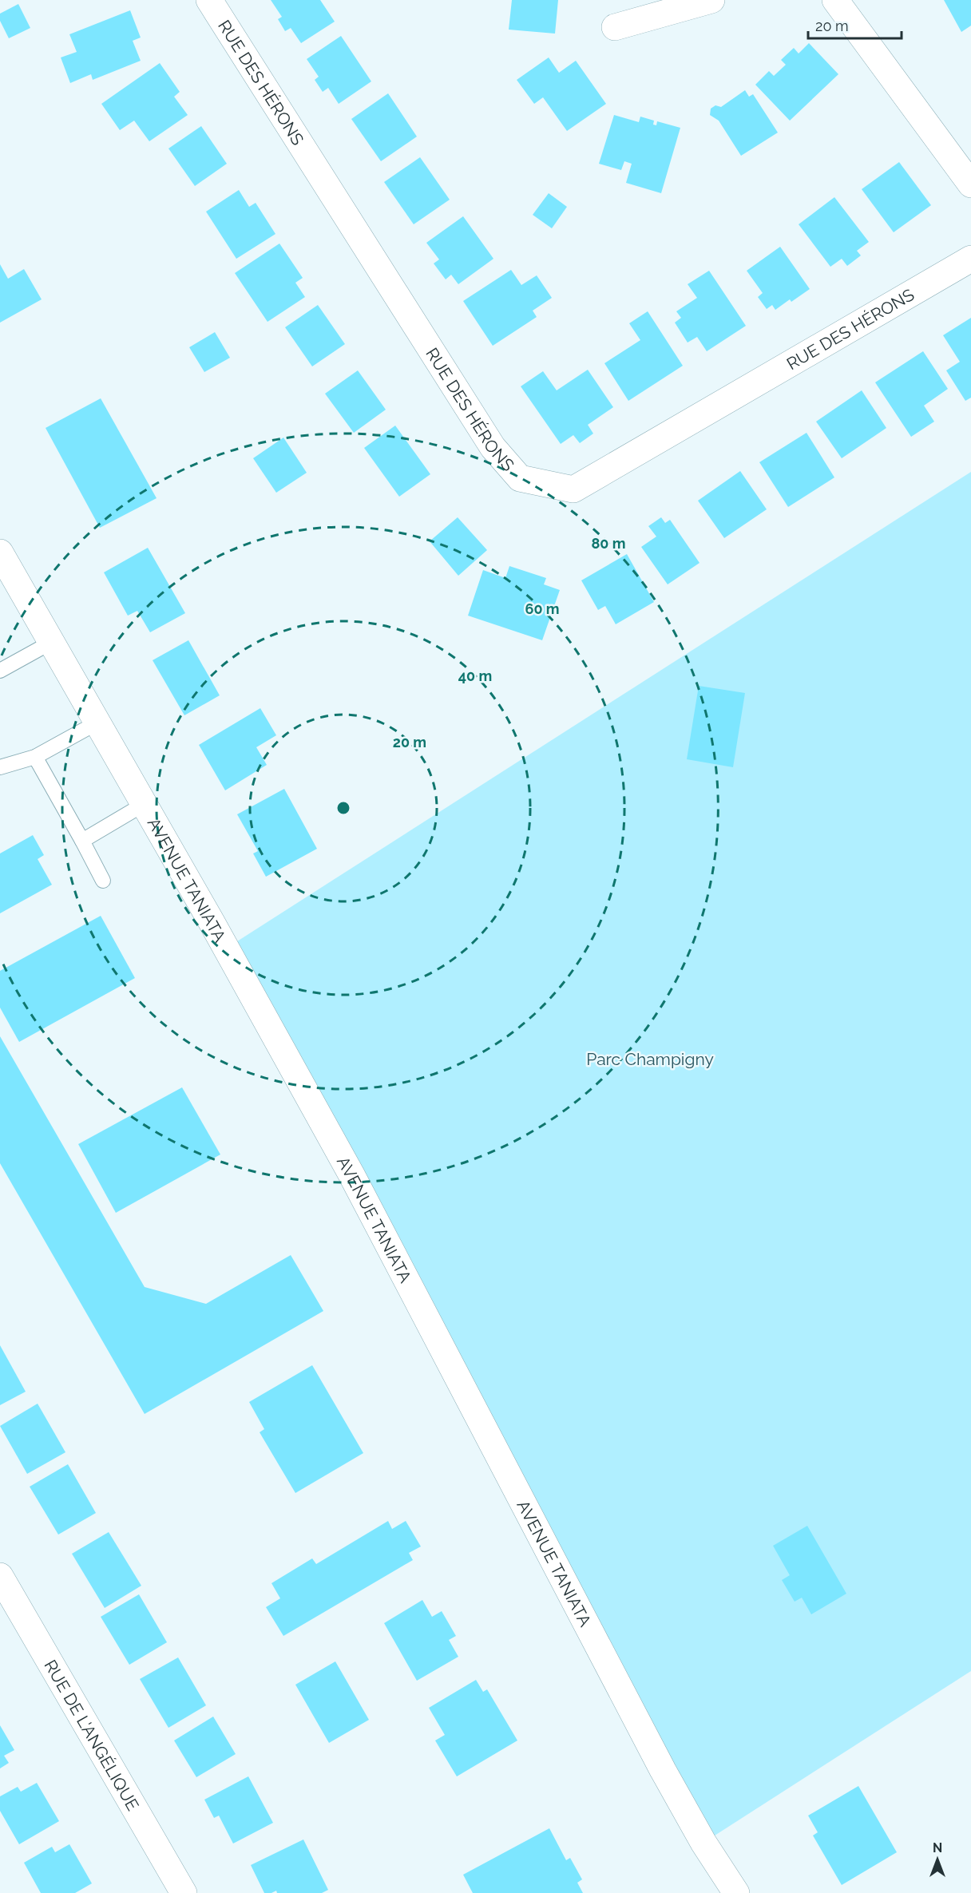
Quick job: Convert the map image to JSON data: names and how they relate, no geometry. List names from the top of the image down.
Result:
{
  "streets": {
    "street": ["RUE DES HÉRONS", "AVENUE TANIATA", "RUE DE L'ANGÉLIQUE"]
  },
  "parks": ["Parc Champigny"],
  "scale_bar": "20 m",
  "north": "top",
  "rings": [
    "80 m",
    "60 m",
    "40 m",
    "20 m"
  ]
}
